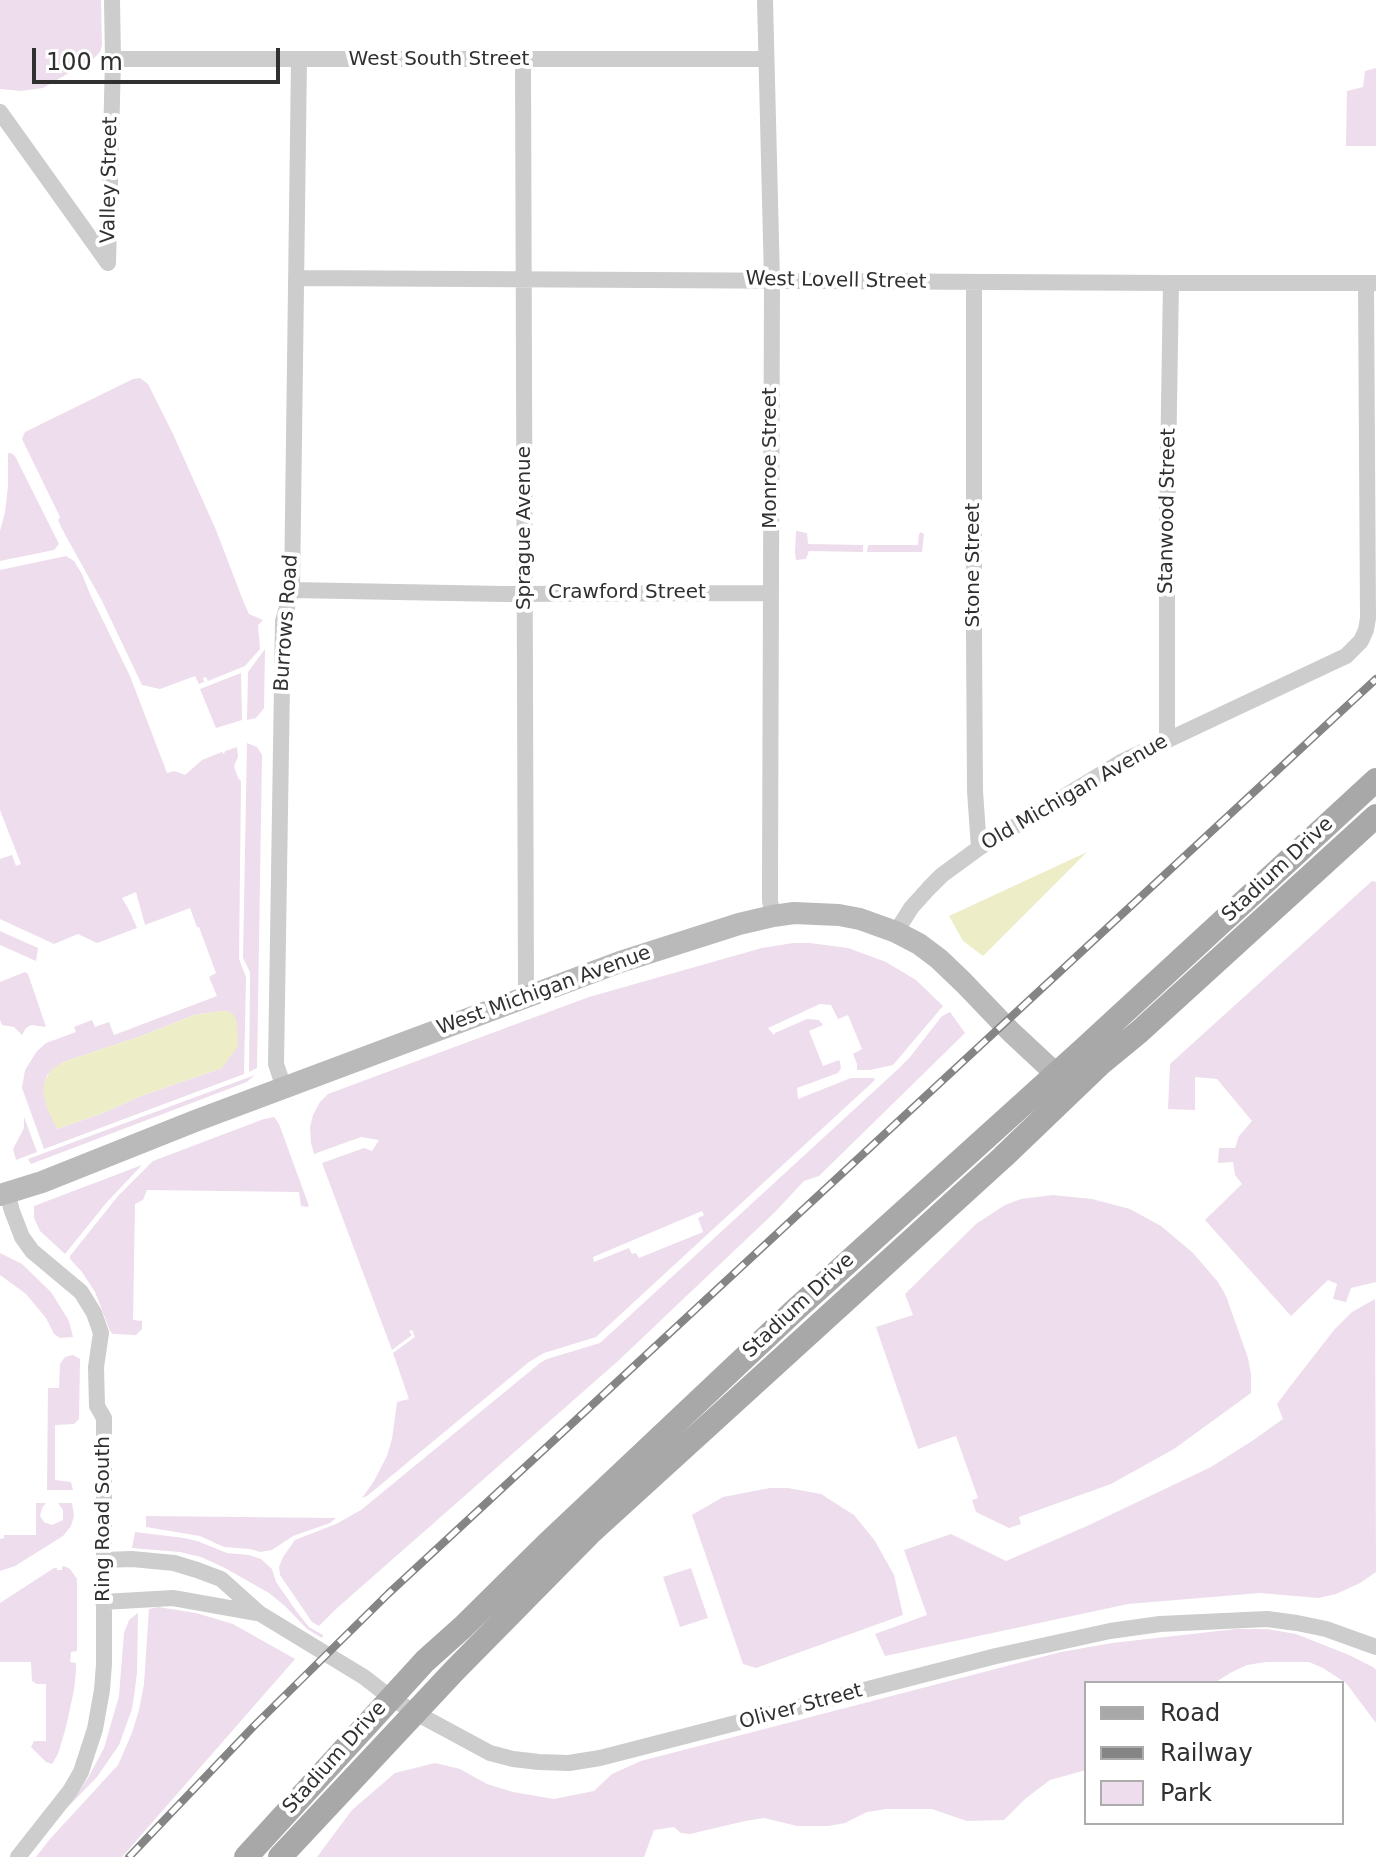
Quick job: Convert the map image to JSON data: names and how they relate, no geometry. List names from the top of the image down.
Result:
{
  "streets": {
    "main road": ["Stadium Drive"],
    "street": [
      "West South Street",
      "Valley Street",
      "West Lovell Street",
      "Monroe Street",
      "Stanwood Street",
      "Sprague Avenue",
      "Stone Street",
      "Crawford Street",
      "Burrows Road",
      "Old Michigan Avenue",
      "West Michigan Avenue",
      "Ring Road South",
      "Oliver Street"
    ]
  },
  "crossings": [
    ["West South Street", "Valley Street"],
    ["West South Street", "Monroe Street"],
    ["West South Street", "Sprague Avenue"],
    ["West South Street", "Burrows Road"],
    ["West Lovell Street", "Monroe Street"],
    ["West Lovell Street", "Stanwood Street"],
    ["West Lovell Street", "Sprague Avenue"],
    ["West Lovell Street", "Stone Street"],
    ["West Lovell Street", "Burrows Road"],
    ["West Lovell Street", "Old Michigan Avenue"],
    ["Monroe Street", "Crawford Street"],
    ["Monroe Street", "West Michigan Avenue"],
    ["Stanwood Street", "Old Michigan Avenue"],
    ["Sprague Avenue", "Crawford Street"],
    ["Sprague Avenue", "West Michigan Avenue"],
    ["Stone Street", "Old Michigan Avenue"],
    ["Crawford Street", "Burrows Road"],
    ["Burrows Road", "West Michigan Avenue"],
    ["Old Michigan Avenue", "West Michigan Avenue"],
    ["Stadium Drive", "West Michigan Avenue"],
    ["Stadium Drive", "Oliver Street"],
    ["West Michigan Avenue", "Ring Road South"],
    ["Ring Road South", "Oliver Street"]
  ],
  "legend": ["Road", "Railway", "Park"],
  "scale_bar": "100 m"
}
